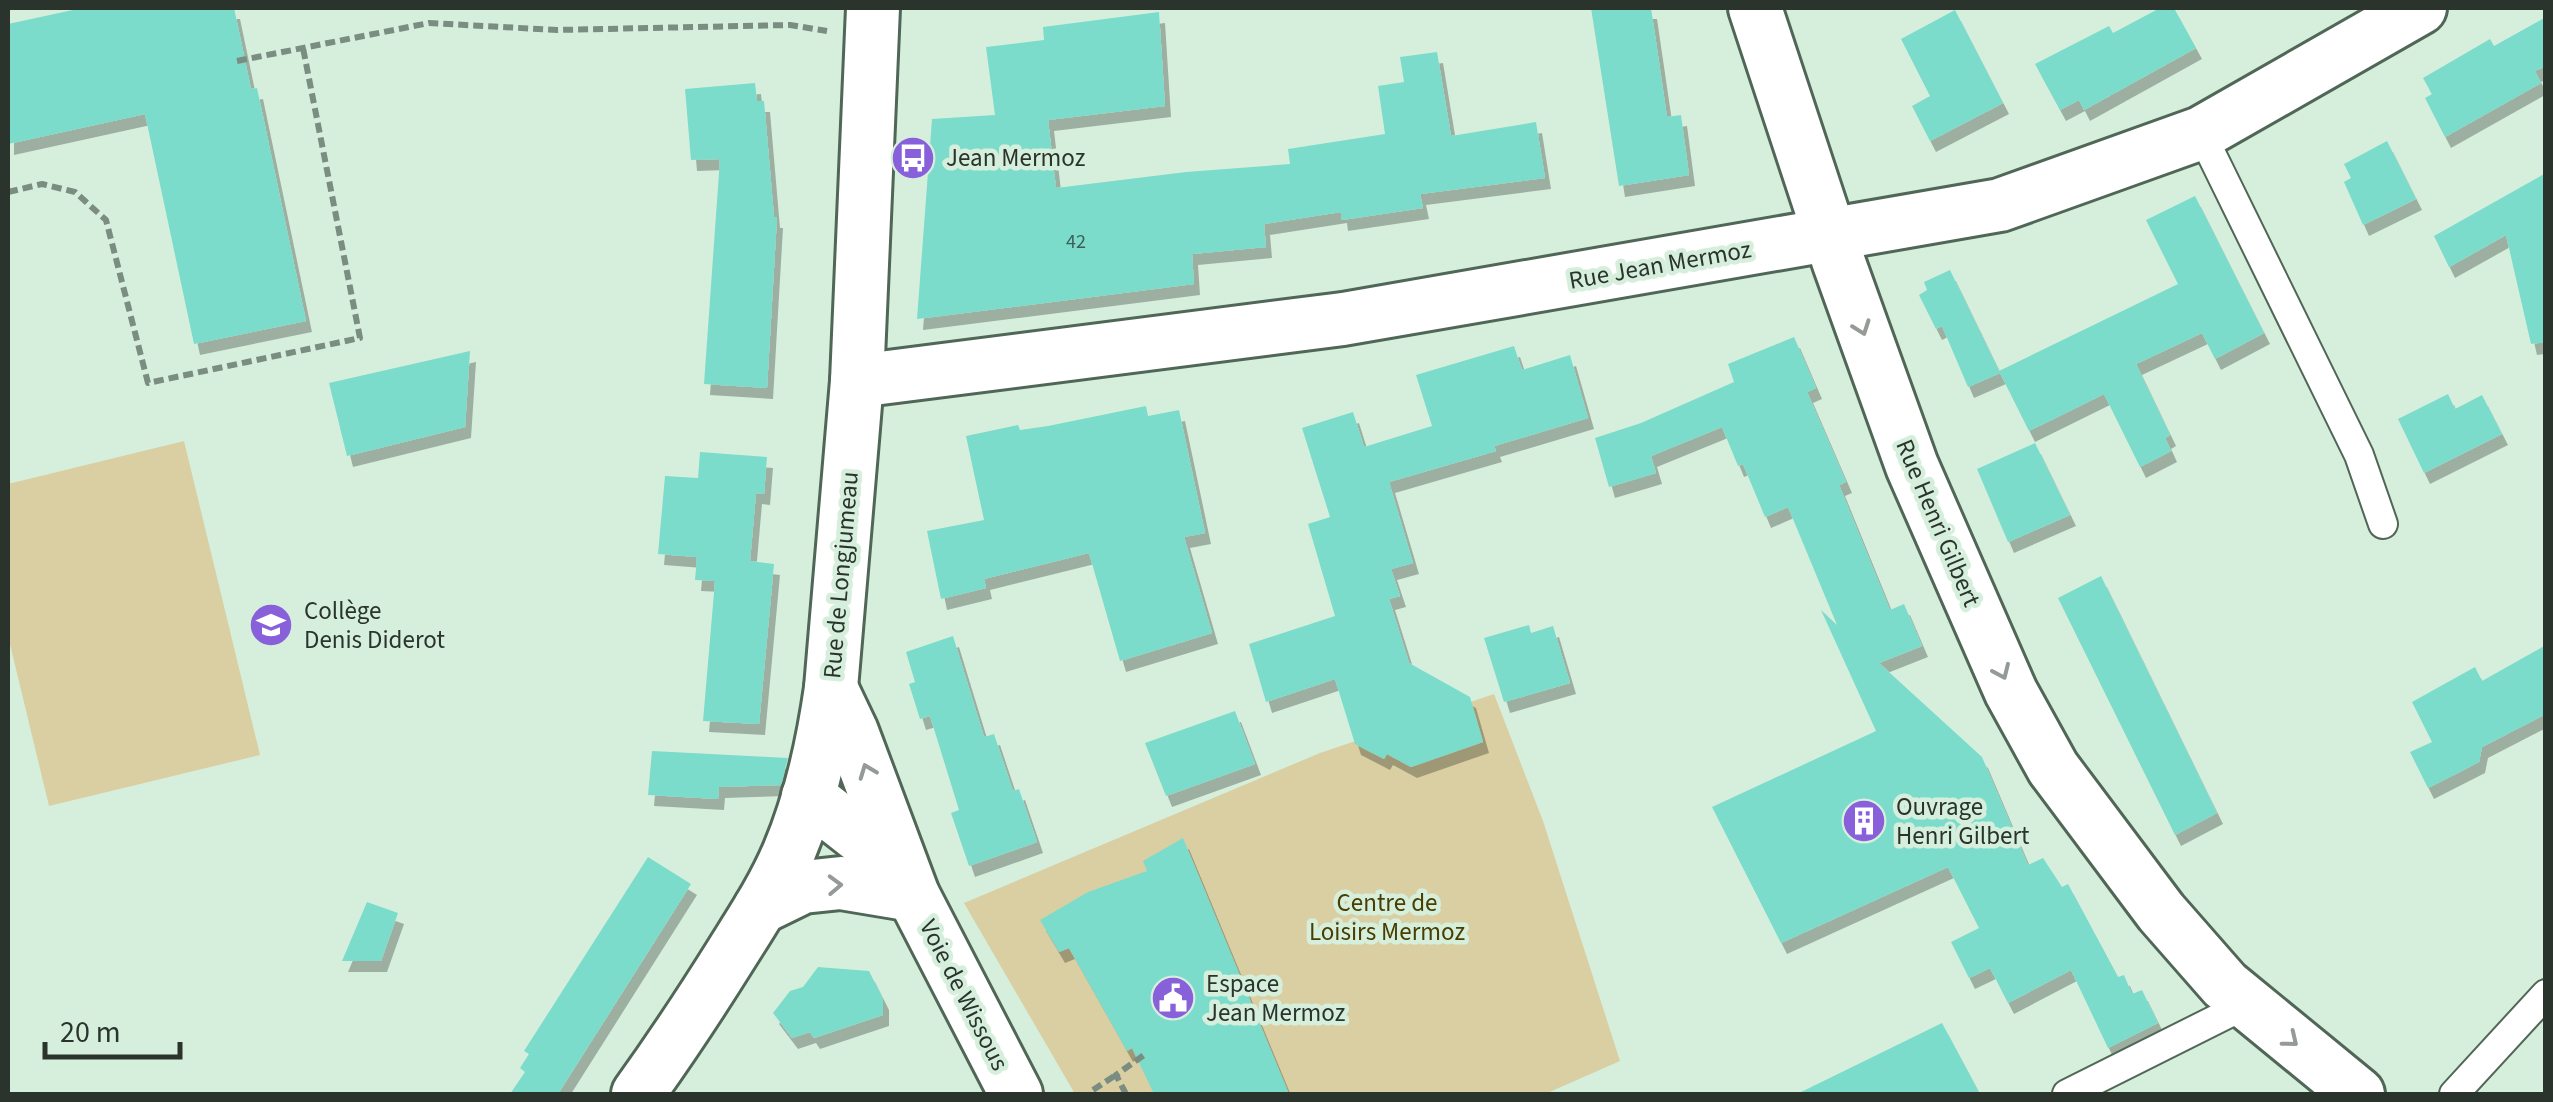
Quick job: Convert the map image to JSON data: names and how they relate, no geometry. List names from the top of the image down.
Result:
{
  "streets": {
    "street": [
      "Rue Jean Mermoz",
      "Rue Henri Gilbert",
      "Rue de Longjumeau",
      "Voie de Wissous"
    ]
  },
  "crossings": [
    ["Rue Jean Mermoz", "Rue Henri Gilbert"],
    ["Rue Jean Mermoz", "Rue de Longjumeau"],
    ["Rue de Longjumeau", "Voie de Wissous"]
  ],
  "one_way": ["Rue Henri Gilbert"],
  "parks": ["Centre de Loisirs Mermoz"],
  "places": {
    "bus stop": ["Jean Mermoz"],
    "school or university": ["Collège Denis Diderot"],
    "building": ["Ouvrage Henri Gilbert"],
    "public building": ["Espace Jean Mermoz"]
  },
  "house_numbers": ["42"],
  "scale_bar": "20 m"
}
